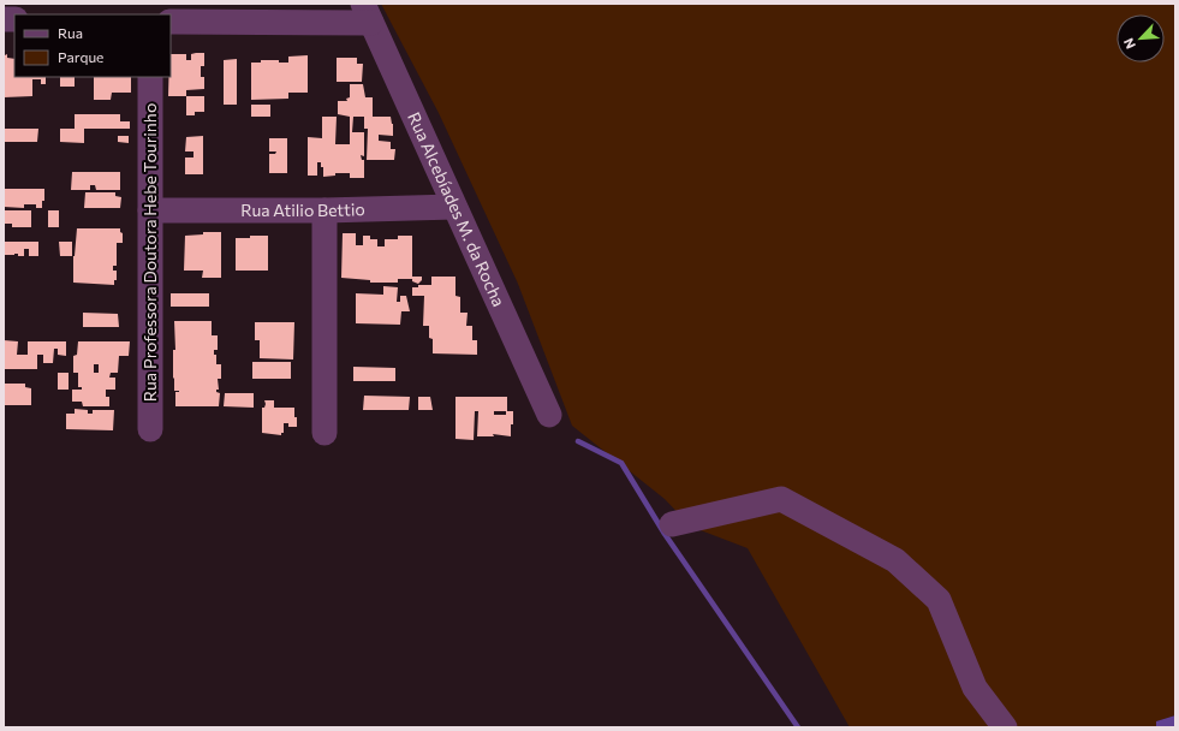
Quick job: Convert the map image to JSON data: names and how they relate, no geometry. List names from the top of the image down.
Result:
{
  "streets": {
    "street": ["Rua Atilio Bettio", "Rua Alcebíades M. da Rocha", "Rua Professora Doutora Hebe Tourinho"]
  },
  "crossings": [
    ["Rua Atilio Bettio", "Rua Alcebíades M. da Rocha"],
    ["Rua Atilio Bettio", "Rua Professora Doutora Hebe Tourinho"]
  ],
  "legend": ["Rua", "Parque"],
  "north": "bottom left"
}
